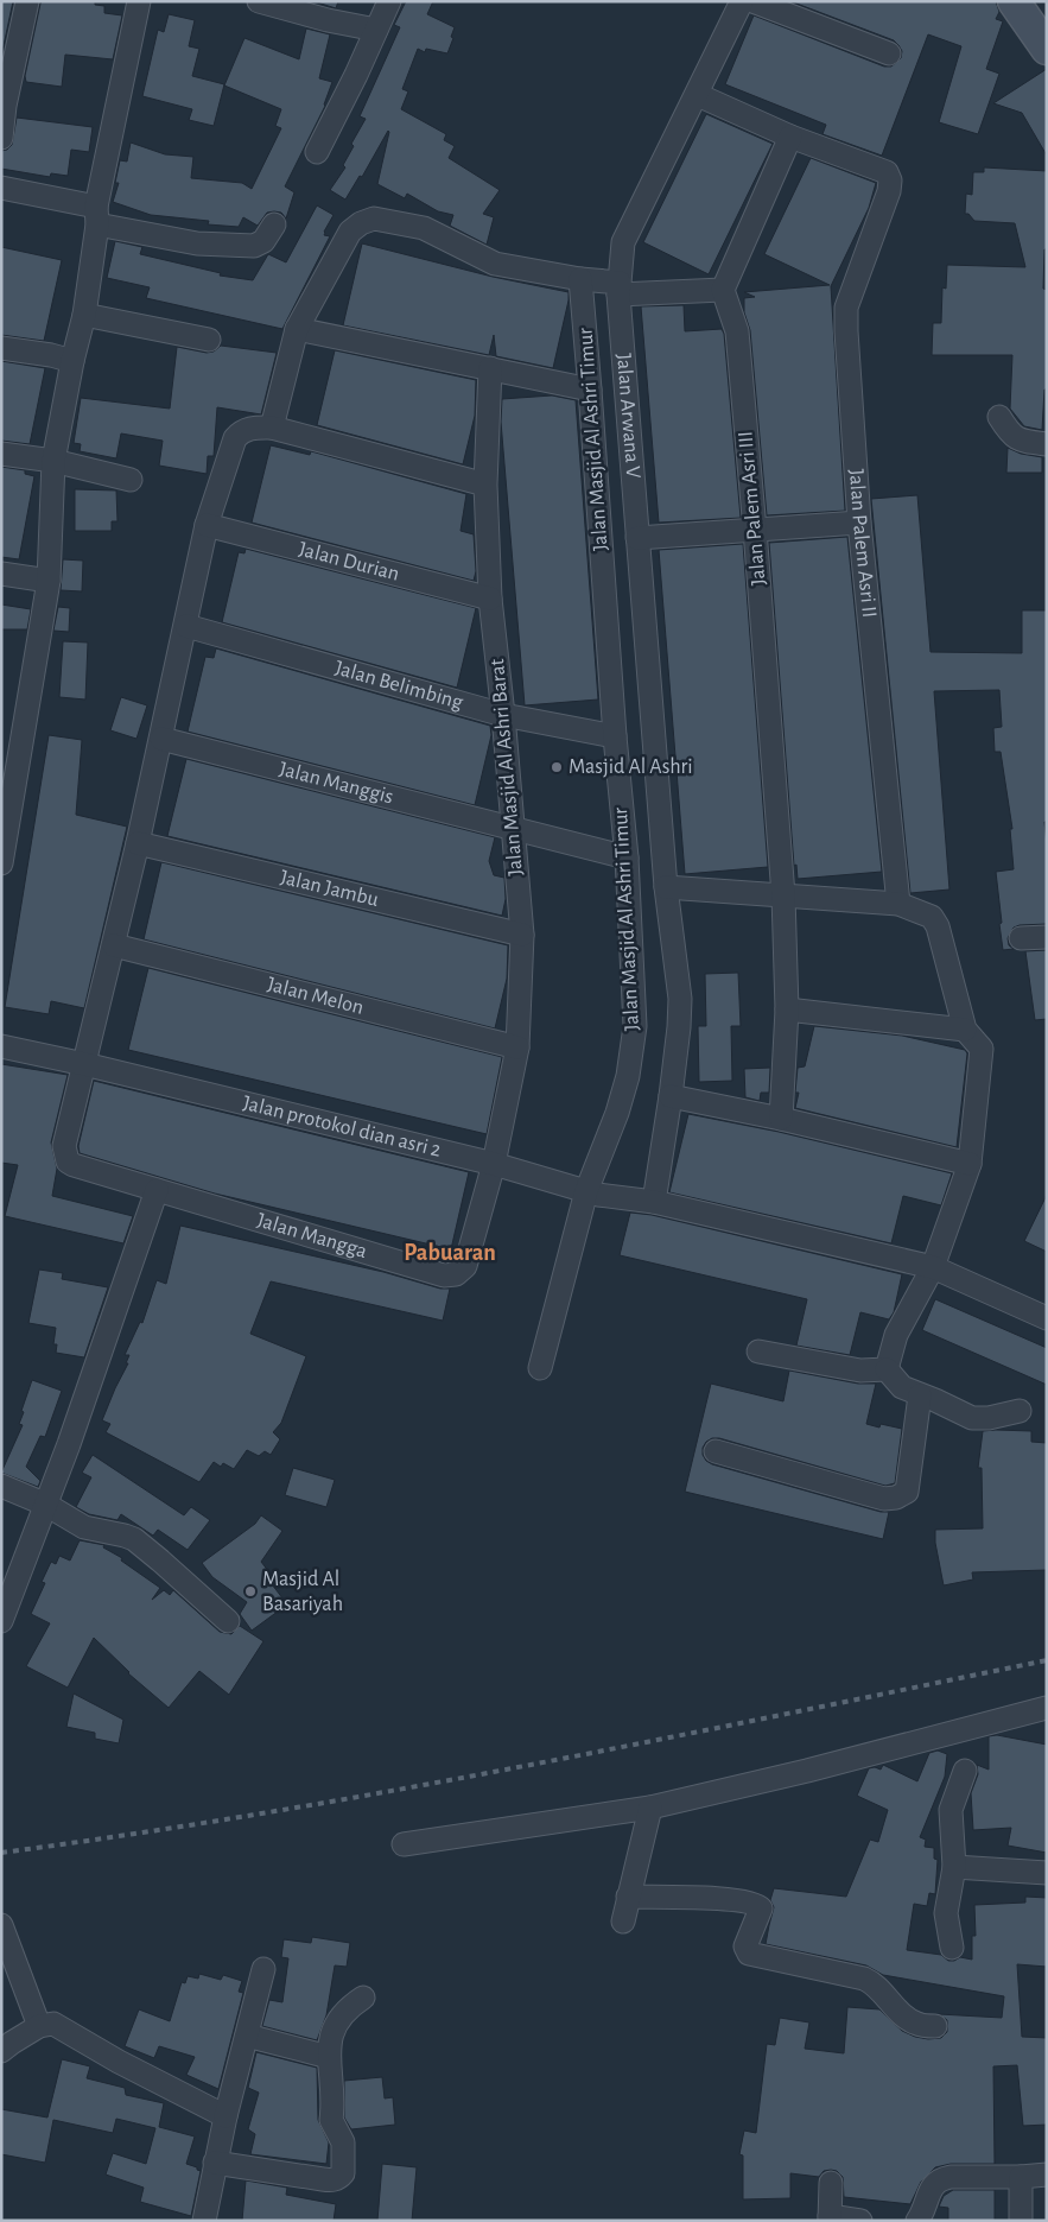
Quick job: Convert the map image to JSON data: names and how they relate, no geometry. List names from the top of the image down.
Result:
{
  "streets": {
    "street": [
      "Jalan Arwana V",
      "Jalan Masjid Al Ashri Timur",
      "Jalan Palem Asri III",
      "Jalan Palem Asri II",
      "Jalan Durian",
      "Jalan Belimbing",
      "Jalan Masjid Al Ashri Barat",
      "Jalan Manggis",
      "Jalan Jambu",
      "Jalan Melon",
      "Jalan protokol dian asri 2",
      "Jalan Mangga"
    ]
  },
  "crossings": [
    ["Jalan Arwana V", "Jalan Masjid Al Ashri Timur"],
    ["Jalan Arwana V", "Jalan protokol dian asri 2"],
    ["Jalan Masjid Al Ashri Timur", "Jalan Belimbing"],
    ["Jalan Masjid Al Ashri Timur", "Jalan Manggis"],
    ["Jalan Masjid Al Ashri Timur", "Jalan protokol dian asri 2"],
    ["Jalan Durian", "Jalan Masjid Al Ashri Barat"],
    ["Jalan Belimbing", "Jalan Masjid Al Ashri Barat"],
    ["Jalan Masjid Al Ashri Barat", "Jalan Manggis"],
    ["Jalan Masjid Al Ashri Barat", "Jalan Jambu"],
    ["Jalan Masjid Al Ashri Barat", "Jalan Melon"],
    ["Jalan Masjid Al Ashri Barat", "Jalan protokol dian asri 2"],
    ["Jalan Masjid Al Ashri Barat", "Jalan Mangga"],
    ["Jalan protokol dian asri 2", "Jalan Mangga"]
  ],
  "districts": ["Pabuaran"],
  "places": ["Masjid Al Ashri", "Masjid Al Basariyah"]
}
